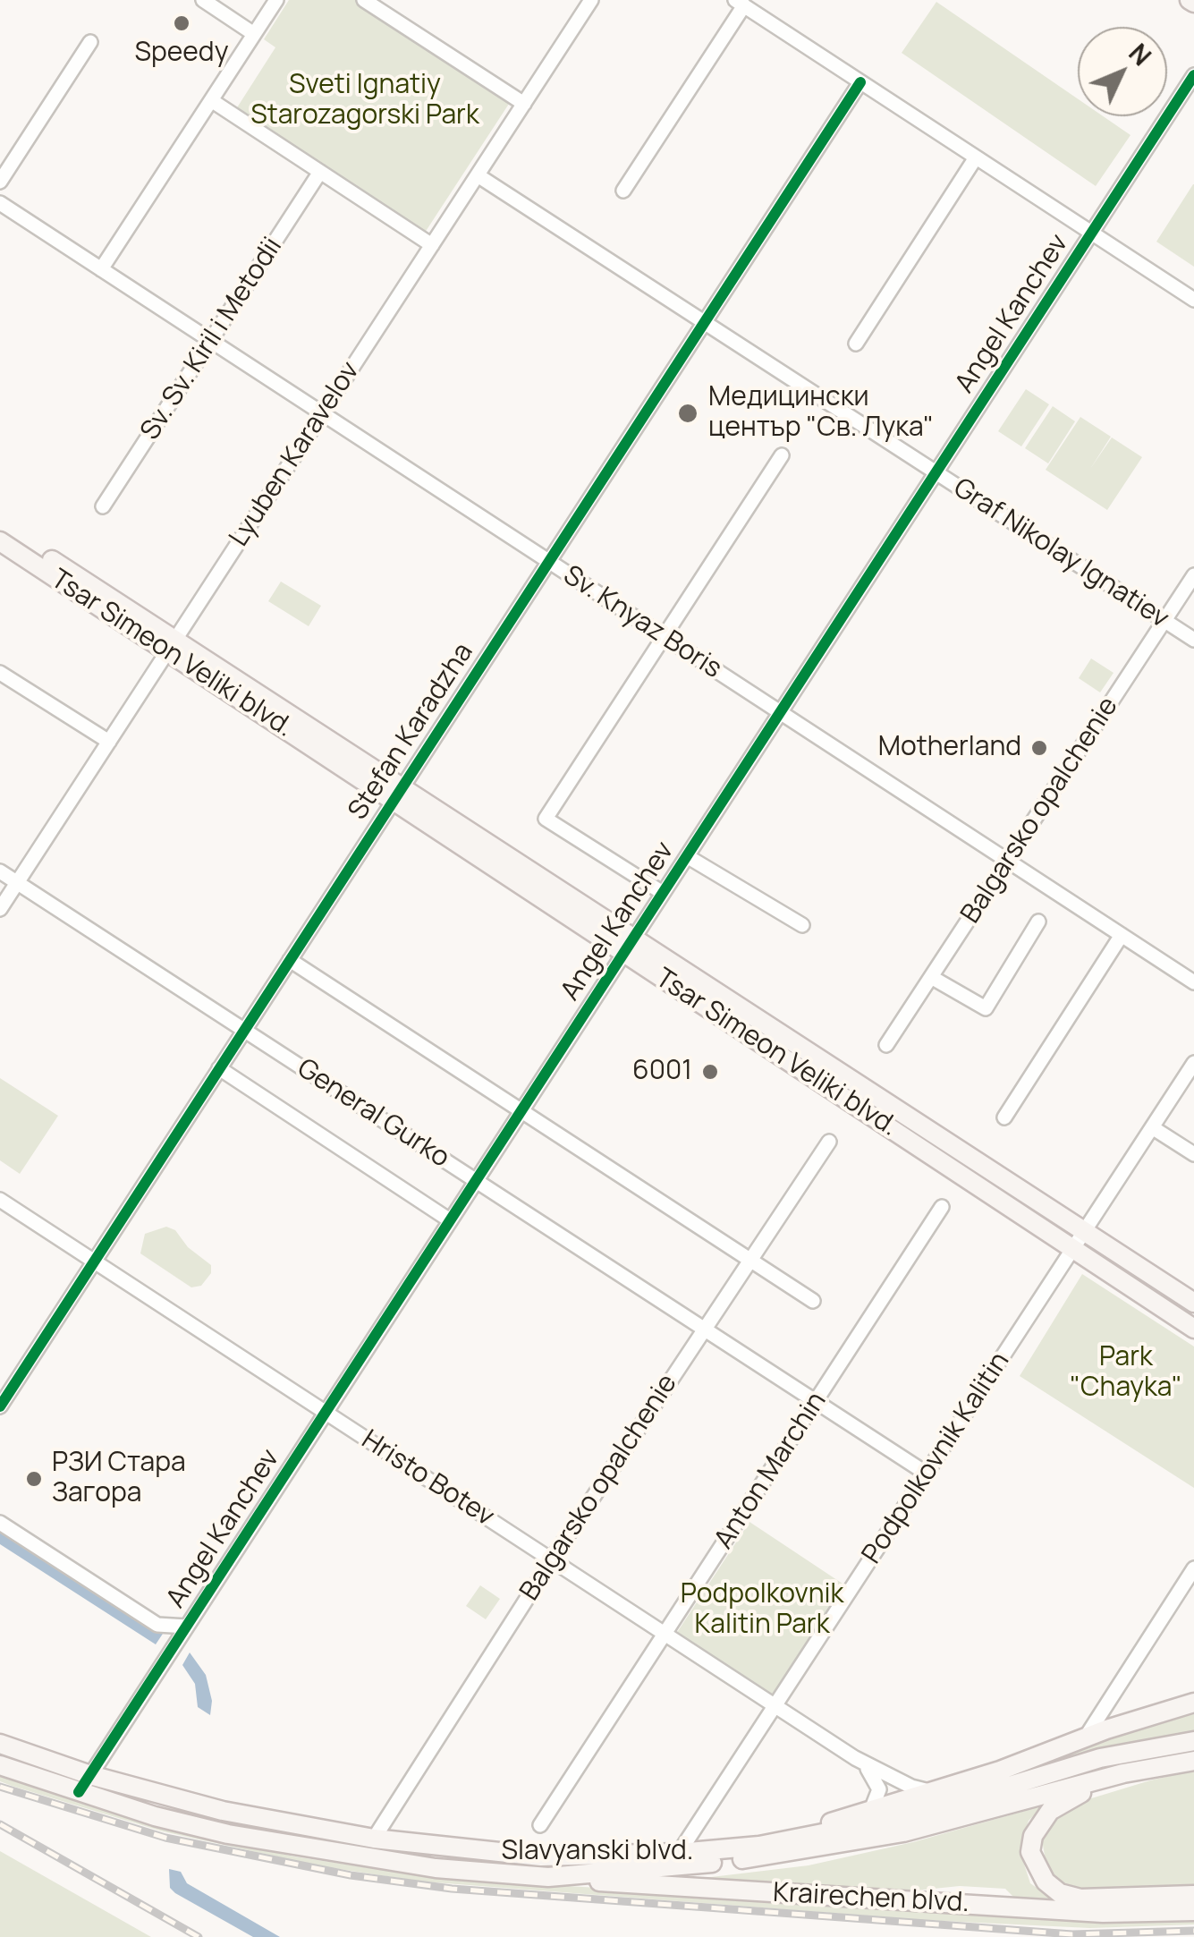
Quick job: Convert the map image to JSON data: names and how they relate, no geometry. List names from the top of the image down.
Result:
{
  "streets": {
    "main road": ["Tsar Simeon Veliki blvd.", "Slavyanski blvd.", "Krairechen blvd."],
    "street": [
      "Angel Kanchev",
      "Sv. Sv. Kiril i Metodii",
      "Lyuben Karavelov",
      "Graf Nikolay Ignatiev",
      "Sv. Knyaz Boris",
      "Stefan Karadzha",
      "Balgarsko opalchenie",
      "General Gurko",
      "Podpolkovnik Kalitin",
      "Anton Marchin",
      "Hristo Botev"
    ]
  },
  "crossings": [
    ["Angel Kanchev", "Graf Nikolay Ignatiev"],
    ["Angel Kanchev", "Sv. Knyaz Boris"],
    ["Angel Kanchev", "Tsar Simeon Veliki blvd."],
    ["Angel Kanchev", "General Gurko"],
    ["Angel Kanchev", "Hristo Botev"],
    ["Angel Kanchev", "Slavyanski blvd."],
    ["Sv. Sv. Kiril i Metodii", "Sv. Knyaz Boris"],
    ["Lyuben Karavelov", "Graf Nikolay Ignatiev"],
    ["Lyuben Karavelov", "Sv. Knyaz Boris"],
    ["Lyuben Karavelov", "Tsar Simeon Veliki blvd."],
    ["Lyuben Karavelov", "General Gurko"],
    ["Graf Nikolay Ignatiev", "Stefan Karadzha"],
    ["Graf Nikolay Ignatiev", "Balgarsko opalchenie"],
    ["Sv. Knyaz Boris", "Stefan Karadzha"],
    ["Sv. Knyaz Boris", "Balgarsko opalchenie"],
    ["Tsar Simeon Veliki blvd.", "Stefan Karadzha"],
    ["Tsar Simeon Veliki blvd.", "Podpolkovnik Kalitin"],
    ["Stefan Karadzha", "General Gurko"],
    ["Stefan Karadzha", "Hristo Botev"],
    ["Balgarsko opalchenie", "General Gurko"],
    ["Balgarsko opalchenie", "Hristo Botev"],
    ["Balgarsko opalchenie", "Slavyanski blvd."],
    ["General Gurko", "Podpolkovnik Kalitin"],
    ["General Gurko", "Anton Marchin"],
    ["Podpolkovnik Kalitin", "Hristo Botev"],
    ["Podpolkovnik Kalitin", "Slavyanski blvd."],
    ["Anton Marchin", "Hristo Botev"],
    ["Slavyanski blvd.", "Krairechen blvd."]
  ],
  "parks": ["Sveti Ignatiy Starozagorski Park", "Park \"Chayka\"", "Podpolkovnik Kalitin Park"],
  "places": [
    "Speedy",
    "Медицински център \"Св. Лука\"",
    "Motherland",
    "6001",
    "РЗИ Стара Загора"
  ],
  "north": "top right"
}
